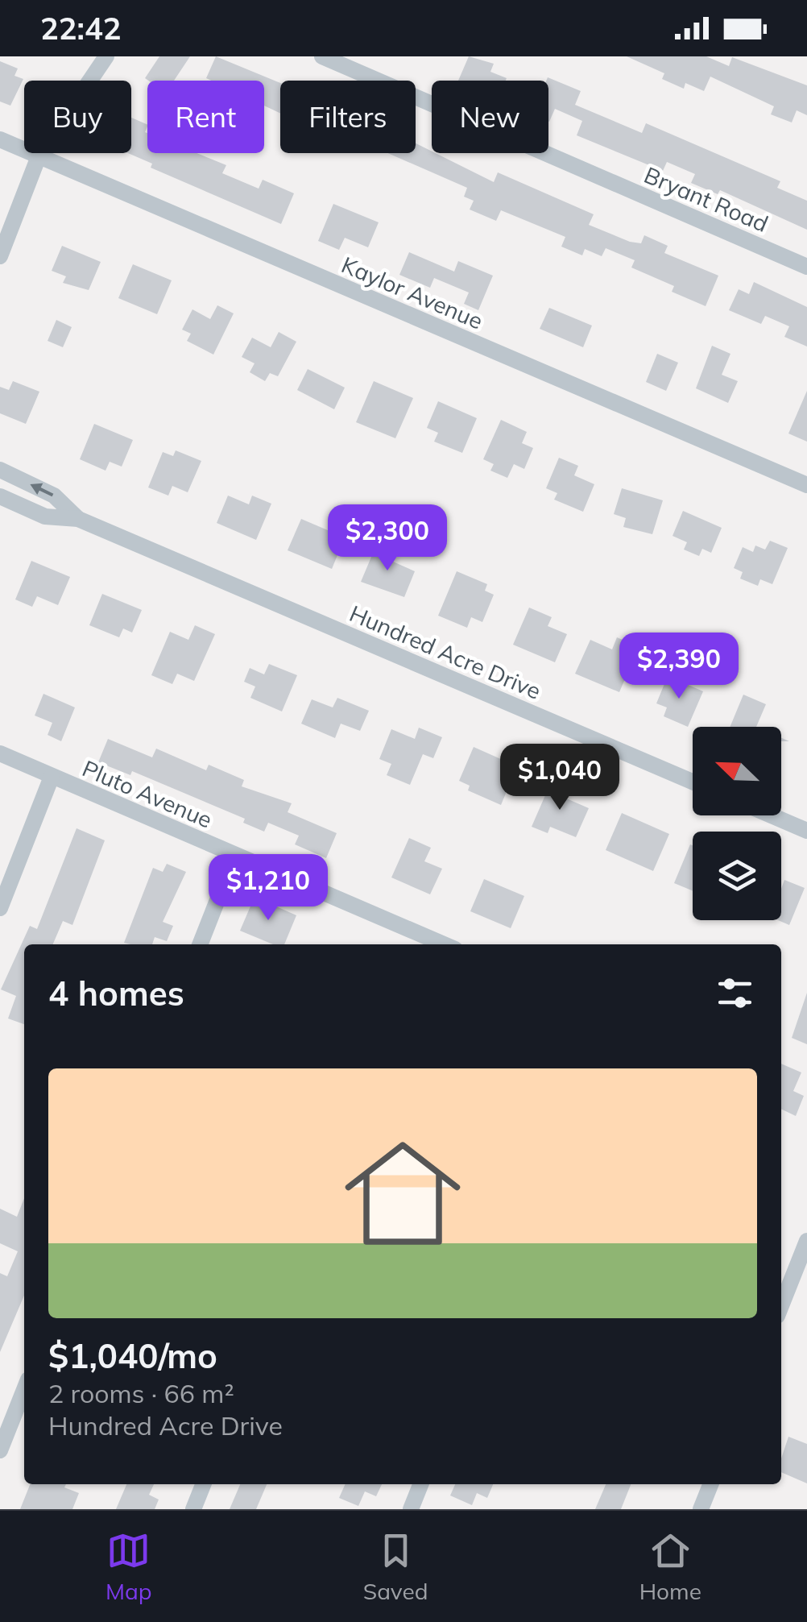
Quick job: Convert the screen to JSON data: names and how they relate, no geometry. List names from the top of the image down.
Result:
{
  "streets": {
    "street": [
      "Bryant Road",
      "Kaylor Avenue",
      "Hundred Acre Drive",
      "Pluto Avenue"
    ]
  },
  "north": "top left",
  "page": {
    "status": "22:42",
    "chip": [
      "Buy",
      "Rent",
      "Filters",
      "New"
    ],
    "price": [
      "$2,300",
      "$2,390",
      "$1,040",
      "$1,210"
    ],
    "heading": "4 homes",
    "list": [
      {
        "name": "$1,040/mo",
        "note": "2 rooms · 66 m² · Hundred Acre Drive"
      }
    ],
    "tabs": ["Map", "Saved", "Home"]
  }
}
